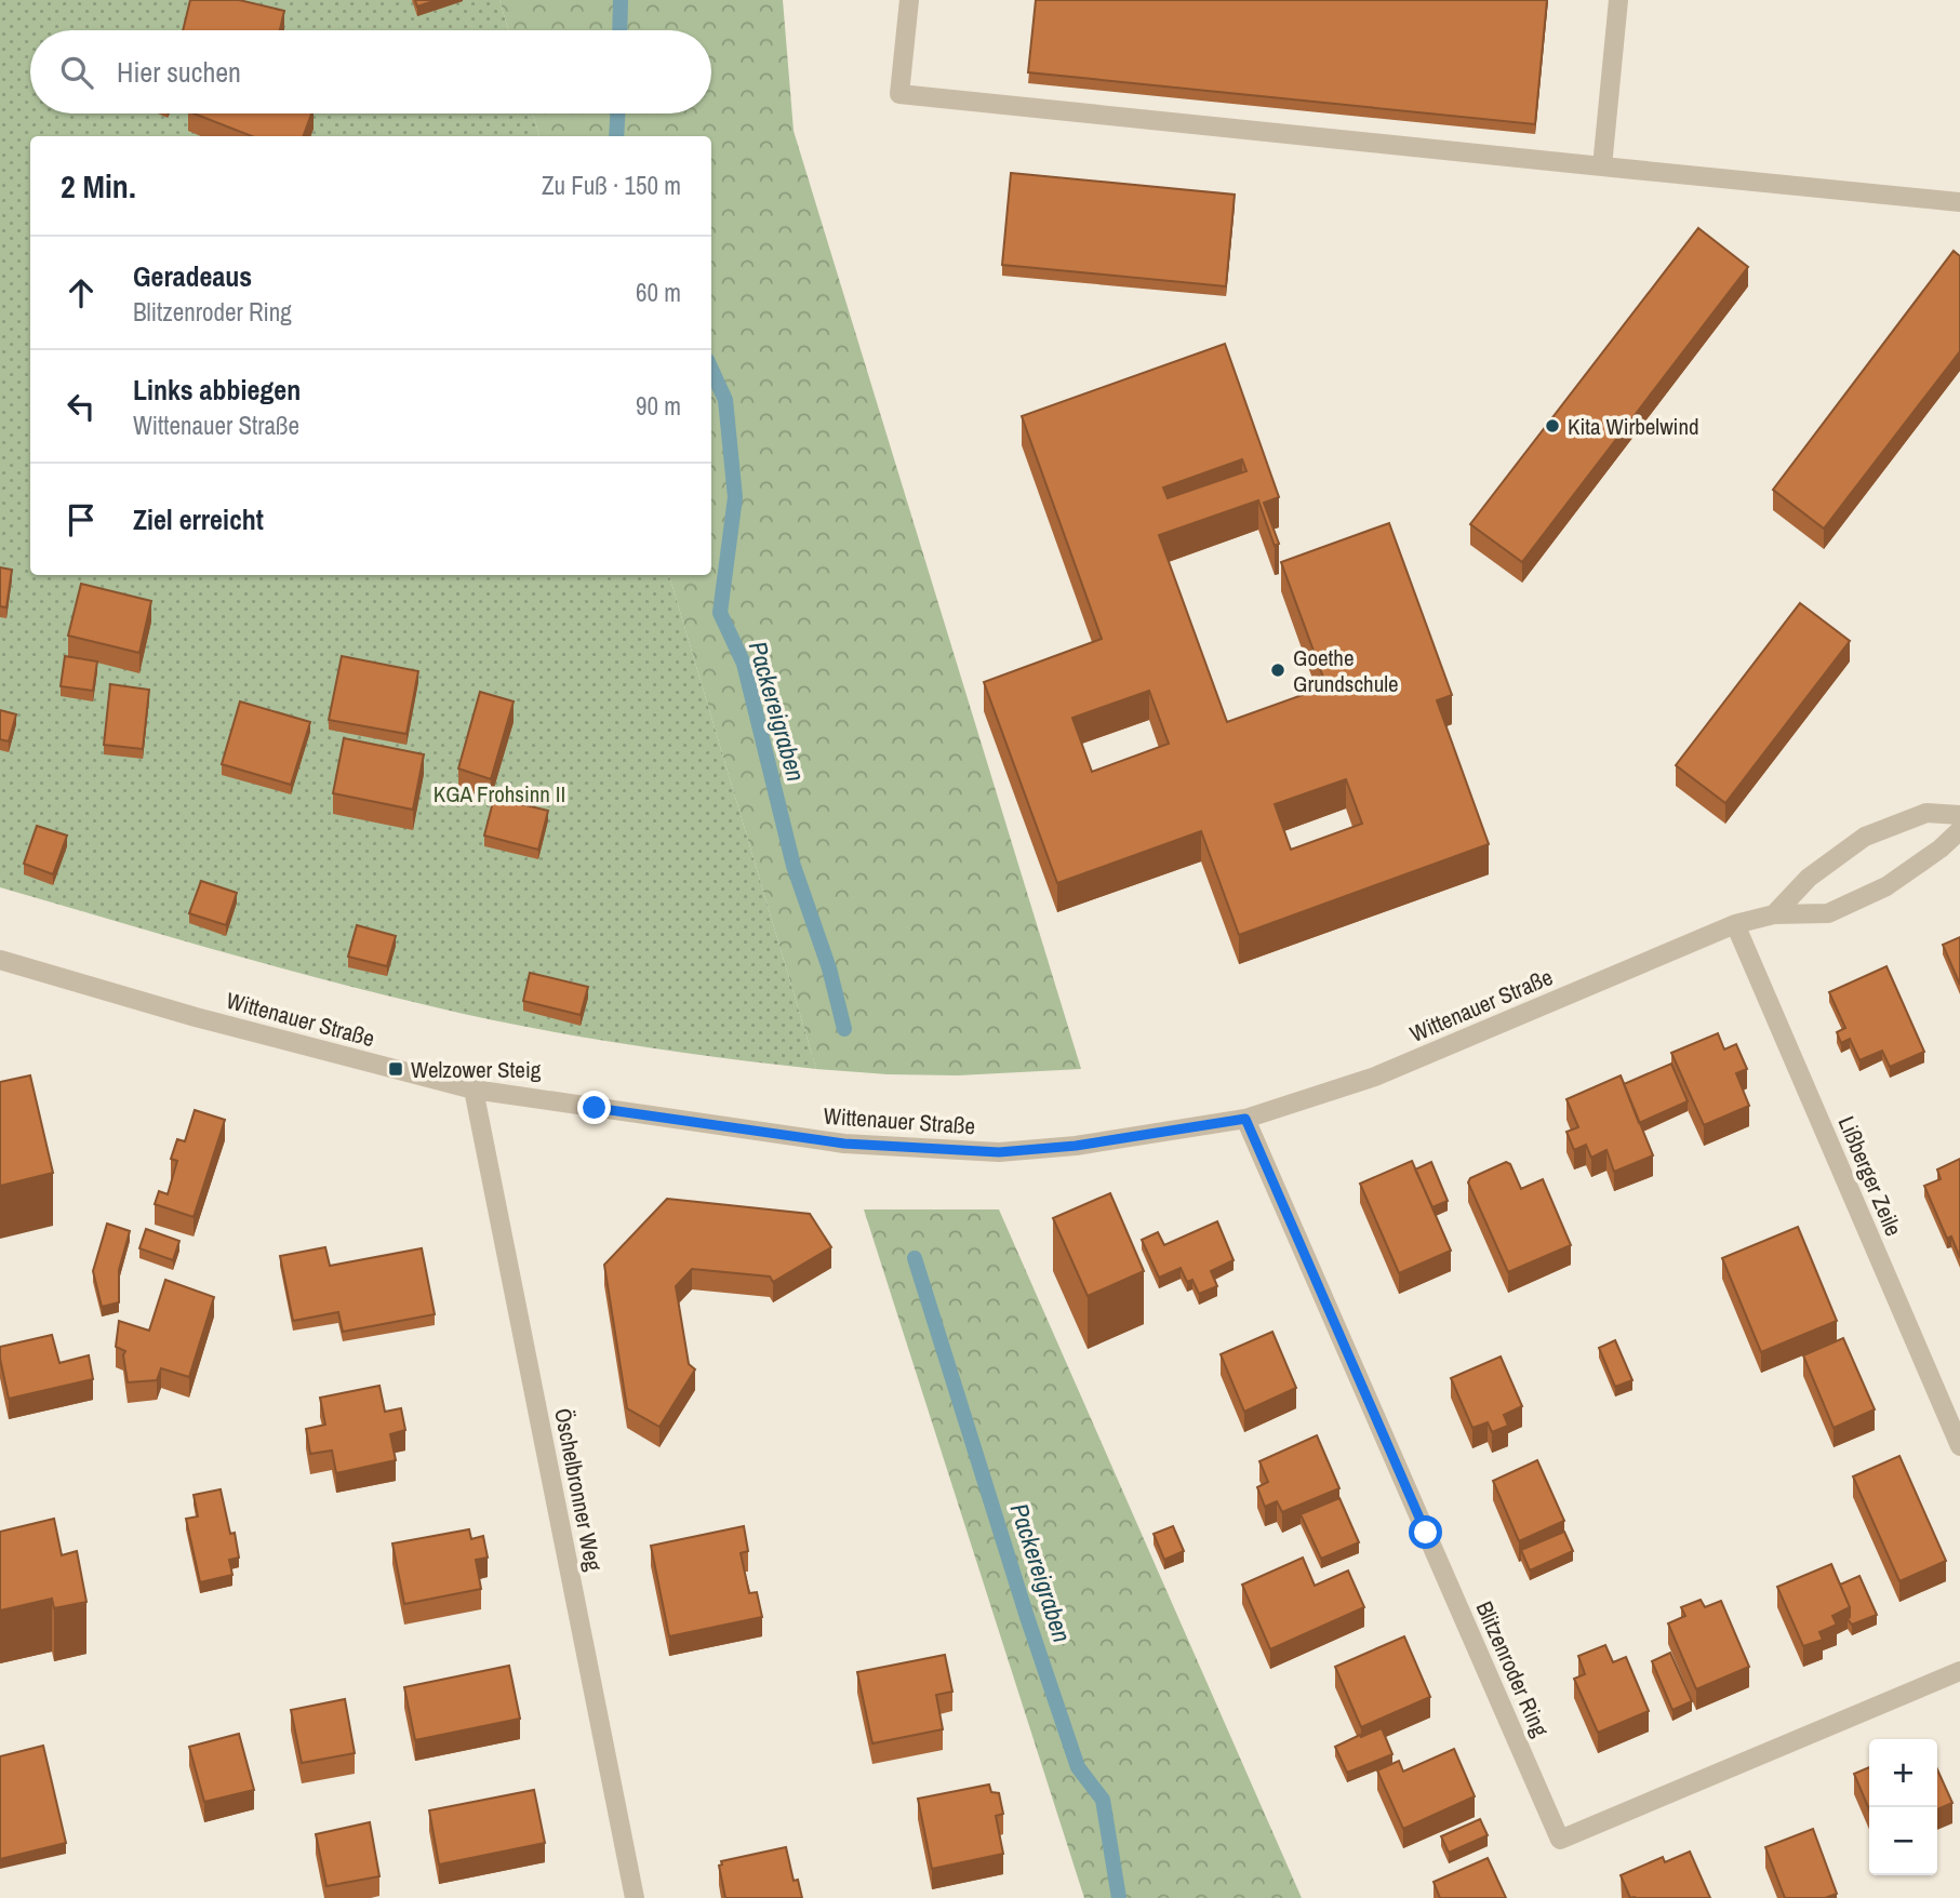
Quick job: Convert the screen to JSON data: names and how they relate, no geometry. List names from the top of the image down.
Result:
{
  "streets": {
    "street": [
      "Wittenauer Straße",
      "Lißberger Zeile",
      "Öschelbronner Weg",
      "Blitzenroder Ring"
    ]
  },
  "crossings": [
    ["Wittenauer Straße", "Lißberger Zeile"],
    ["Wittenauer Straße", "Öschelbronner Weg"],
    ["Wittenauer Straße", "Blitzenroder Ring"]
  ],
  "water": ["Packereigraben"],
  "parks": ["KGA Frohsinn II"],
  "places": {
    "other": ["Kita Wirbelwind", "Goethe Grundschule"],
    "transit": ["Welzower Steig"]
  },
  "page": {
    "search": "Hier suchen",
    "heading": ["2 Min.", "Zu Fuß · 150 m"],
    "list": [
      ["Geradeaus", "Blitzenroder Ring", "60 m"],
      ["Links abbiegen", "Wittenauer Straße", "90 m"],
      "Ziel erreicht"
    ],
    "map_buttons": ["+", "−"]
  }
}
